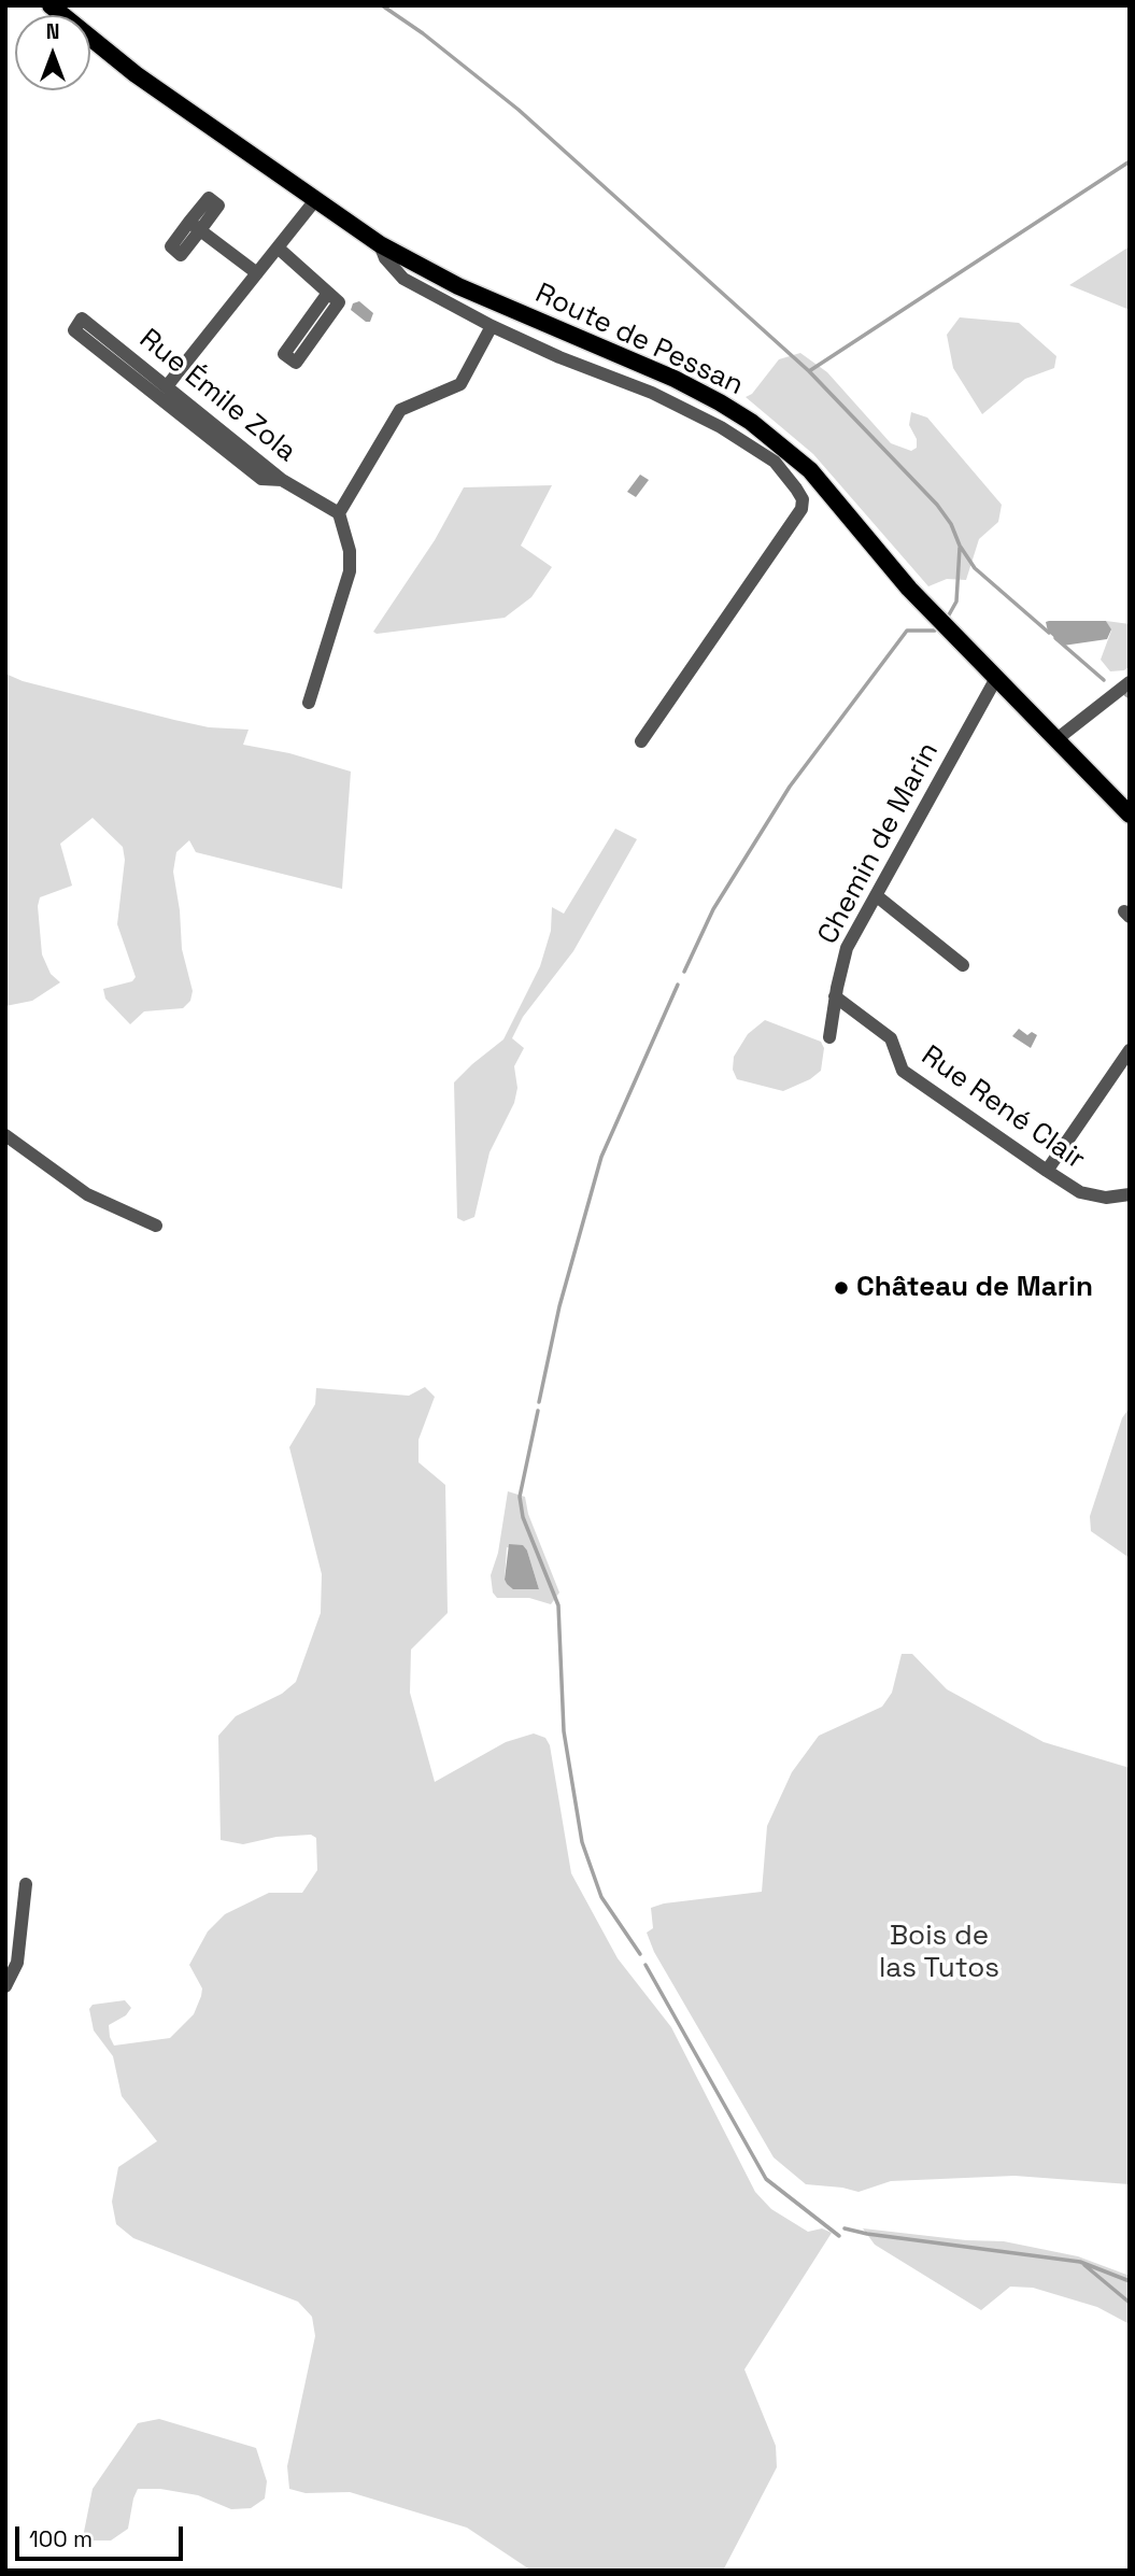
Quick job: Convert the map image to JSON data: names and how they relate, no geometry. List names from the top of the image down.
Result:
{
  "streets": {
    "main road": ["Route de Pessan"],
    "street": ["Rue Émile Zola", "Chemin de Marin", "Rue René Clair"]
  },
  "crossings": [
    ["Route de Pessan", "Chemin de Marin"],
    ["Chemin de Marin", "Rue René Clair"]
  ],
  "parks": ["Bois de las Tutos"],
  "places": ["Château de Marin"],
  "scale_bar": "100 m",
  "north": "top"
}
